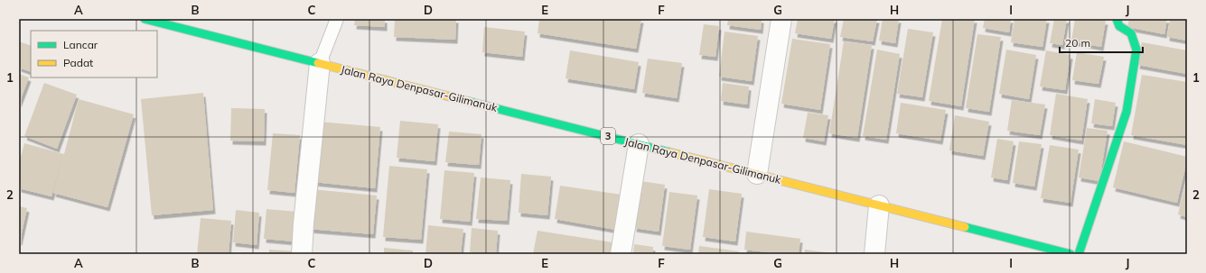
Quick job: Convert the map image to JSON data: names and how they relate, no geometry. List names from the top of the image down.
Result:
{
  "streets": {
    "main road": ["Jalan Raya Denpasar-Gilimanuk", "3"]
  },
  "legend": ["Lancar", "Padat"],
  "scale_bar": "20 m",
  "grid": {
    "columns": [
      "A",
      "B",
      "C",
      "D",
      "E",
      "F",
      "G",
      "H",
      "I",
      "J"
    ],
    "rows": ["1", "2"]
  }
}
